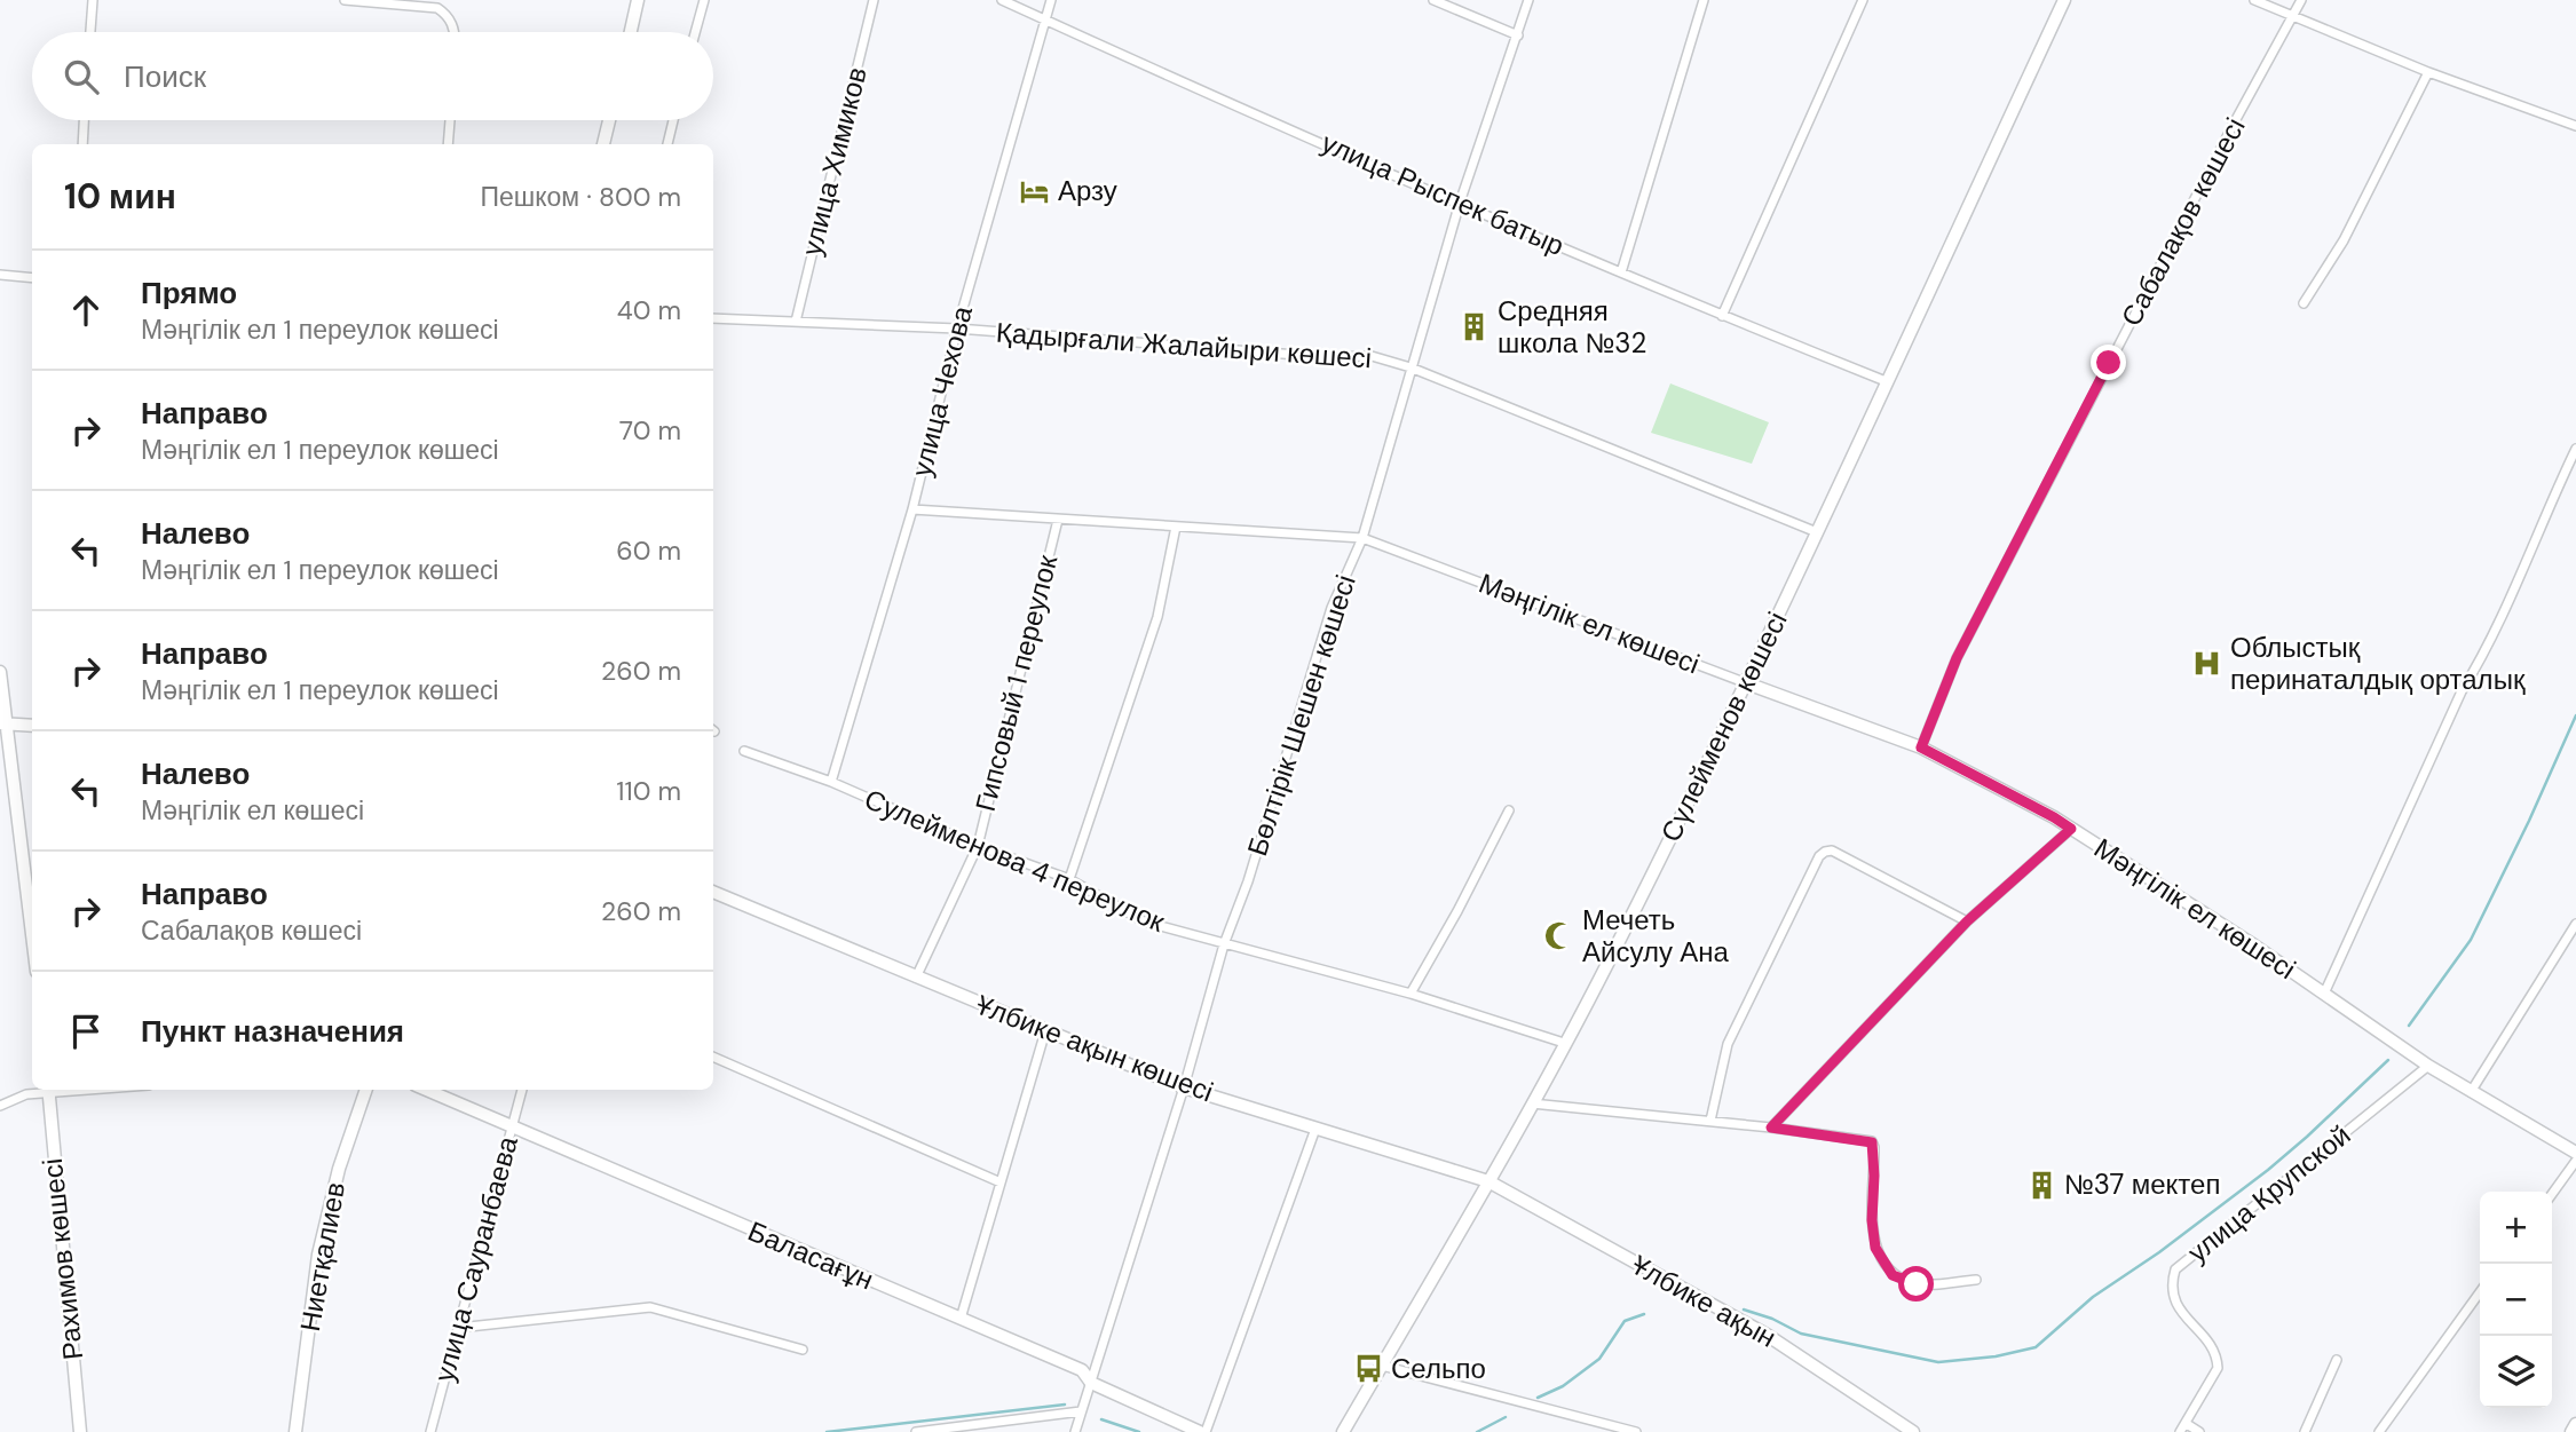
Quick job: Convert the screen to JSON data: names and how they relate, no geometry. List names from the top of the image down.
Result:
{
  "streets": {
    "street": [
      "улица Химиков",
      "улица Рыспек батыр",
      "Сабалақов көшесі",
      "Қадырғали Жалайыри көшесі",
      "улица Чехова",
      "Мәңгілік ел көшесі",
      "Гипсовый 1 переулок",
      "Бөлтірік Шешен көшесі",
      "Сүлейменов көшесі",
      "Сулейменова 4 переулок",
      "Ұлбике ақын көшесі",
      "улица Крупской",
      "Баласағұн",
      "Ниетқалиев",
      "Рахимов көшесі",
      "улица Сауранбаева",
      "Ұлбике ақын"
    ]
  },
  "crossings": [
    ["улица Химиков", "Қадырғали Жалайыри көшесі"],
    ["улица Рыспек батыр", "улица Чехова"],
    ["улица Рыспек батыр", "Бөлтірік Шешен көшесі"],
    ["улица Рыспек батыр", "Сүлейменов көшесі"],
    ["Сабалақов көшесі", "Мәңгілік ел көшесі"],
    ["Қадырғали Жалайыри көшесі", "улица Чехова"],
    ["Қадырғали Жалайыри көшесі", "Бөлтірік Шешен көшесі"],
    ["Қадырғали Жалайыри көшесі", "Сүлейменов көшесі"],
    ["улица Чехова", "Мәңгілік ел көшесі"],
    ["улица Чехова", "Сулейменова 4 переулок"],
    ["Мәңгілік ел көшесі", "Гипсовый 1 переулок"],
    ["Мәңгілік ел көшесі", "Бөлтірік Шешен көшесі"],
    ["Мәңгілік ел көшесі", "Сүлейменов көшесі"],
    ["Мәңгілік ел көшесі", "улица Крупской"],
    ["Гипсовый 1 переулок", "Сулейменова 4 переулок"],
    ["Гипсовый 1 переулок", "Ұлбике ақын көшесі"],
    ["Бөлтірік Шешен көшесі", "Сулейменова 4 переулок"],
    ["Бөлтірік Шешен көшесі", "Ұлбике ақын көшесі"],
    ["Бөлтірік Шешен көшесі", "Баласағұн"],
    ["Сүлейменов көшесі", "Сулейменова 4 переулок"],
    ["Сүлейменов көшесі", "Ұлбике ақын көшесі"],
    ["Сүлейменов көшесі", "Ұлбике ақын"],
    ["Ұлбике ақын көшесі", "Ұлбике ақын"],
    ["Баласағұн", "улица Сауранбаева"]
  ],
  "places": {
    "hotel": ["Арзу"],
    "building": ["Средняя школа №32", "№37 мектеп"],
    "hospital": ["Облыстық перинаталдық орталық"],
    "mosque": ["Мечеть Айсулу Ана"],
    "bus stop": ["Сельпо"]
  },
  "page": {
    "search": "Поиск",
    "heading": ["10 мин", "Пешком · 800 m"],
    "list": [
      ["Прямо", "Мәңгілік ел 1 переулок көшесі", "40 m"],
      ["Направо", "Мәңгілік ел 1 переулок көшесі", "70 m"],
      ["Налево", "Мәңгілік ел 1 переулок көшесі", "60 m"],
      ["Направо", "Мәңгілік ел 1 переулок көшесі", "260 m"],
      ["Налево", "Мәңгілік ел көшесі", "110 m"],
      ["Направо", "Сабалақов көшесі", "260 m"],
      "Пункт назначения"
    ],
    "map_buttons": ["+", "−"]
  }
}
